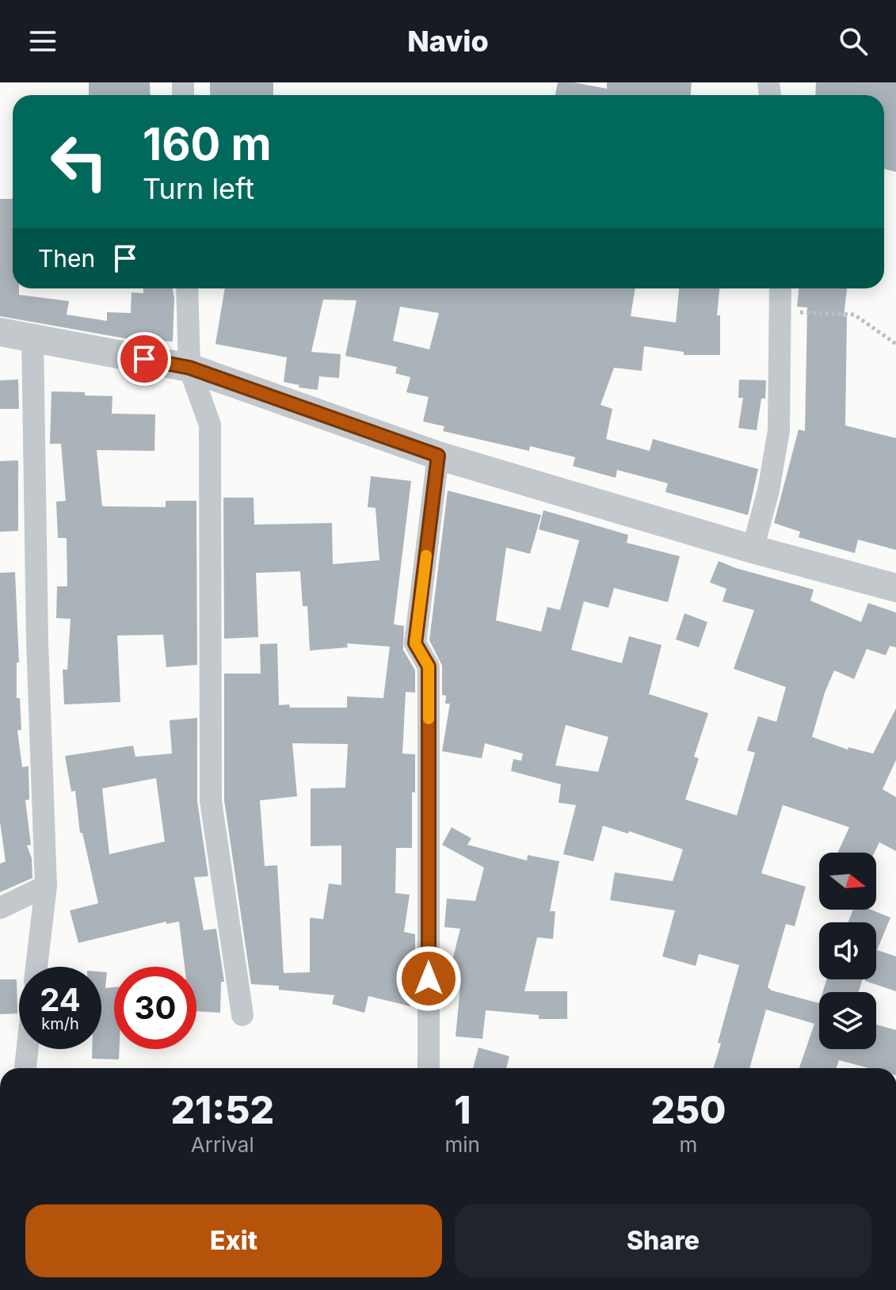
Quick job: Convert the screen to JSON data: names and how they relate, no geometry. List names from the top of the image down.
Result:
{
  "north": "right",
  "page": {
    "header": "Navio",
    "turn": ["160 m", "Turn left"],
    "then": "Then",
    "speed": "24 km/h",
    "limit": "30",
    "eta": [
      "21:52",
      "Arrival",
      "1",
      "min",
      "250",
      "m"
    ],
    "buttons": ["Exit", "Share"]
  }
}
